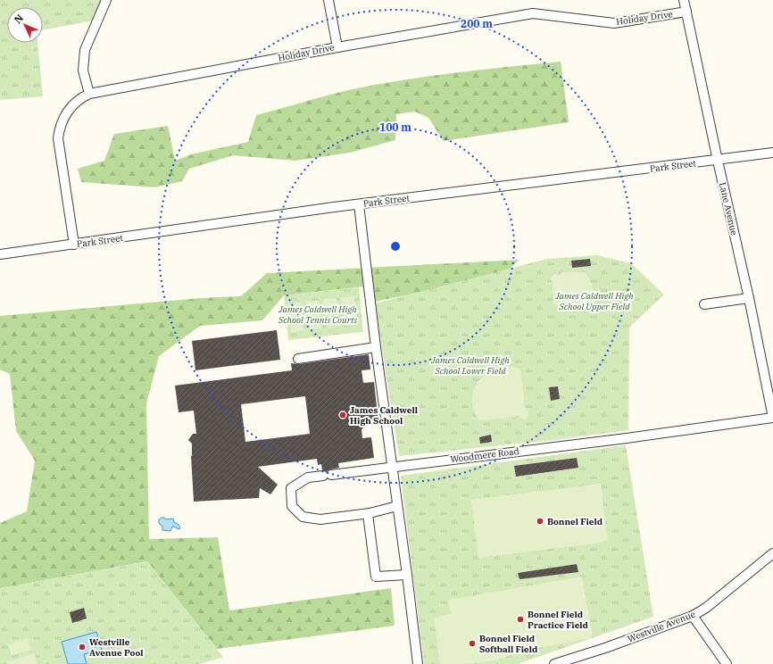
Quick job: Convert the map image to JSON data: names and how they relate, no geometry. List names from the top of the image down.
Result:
{
  "streets": {
    "street": [
      "Holiday Drive",
      "Park Street",
      "Lane Avenue",
      "Woodmere Road",
      "Westville Avenue"
    ]
  },
  "crossings": [
    ["Holiday Drive", "Park Street"],
    ["Holiday Drive", "Lane Avenue"],
    ["Park Street", "Lane Avenue"],
    ["Lane Avenue", "Woodmere Road"]
  ],
  "parks": ["James Caldwell High School Upper Field", "James Caldwell High School Tennis Courts", "James Caldwell High School Lower Field"],
  "places": [
    "James Caldwell High School",
    "Bonnel Field",
    "Bonnel Field Practice Field",
    "Bonnel Field Softball Field",
    "Westville Avenue Pool"
  ],
  "north": "top left",
  "rings": ["200 m", "100 m"]
}
